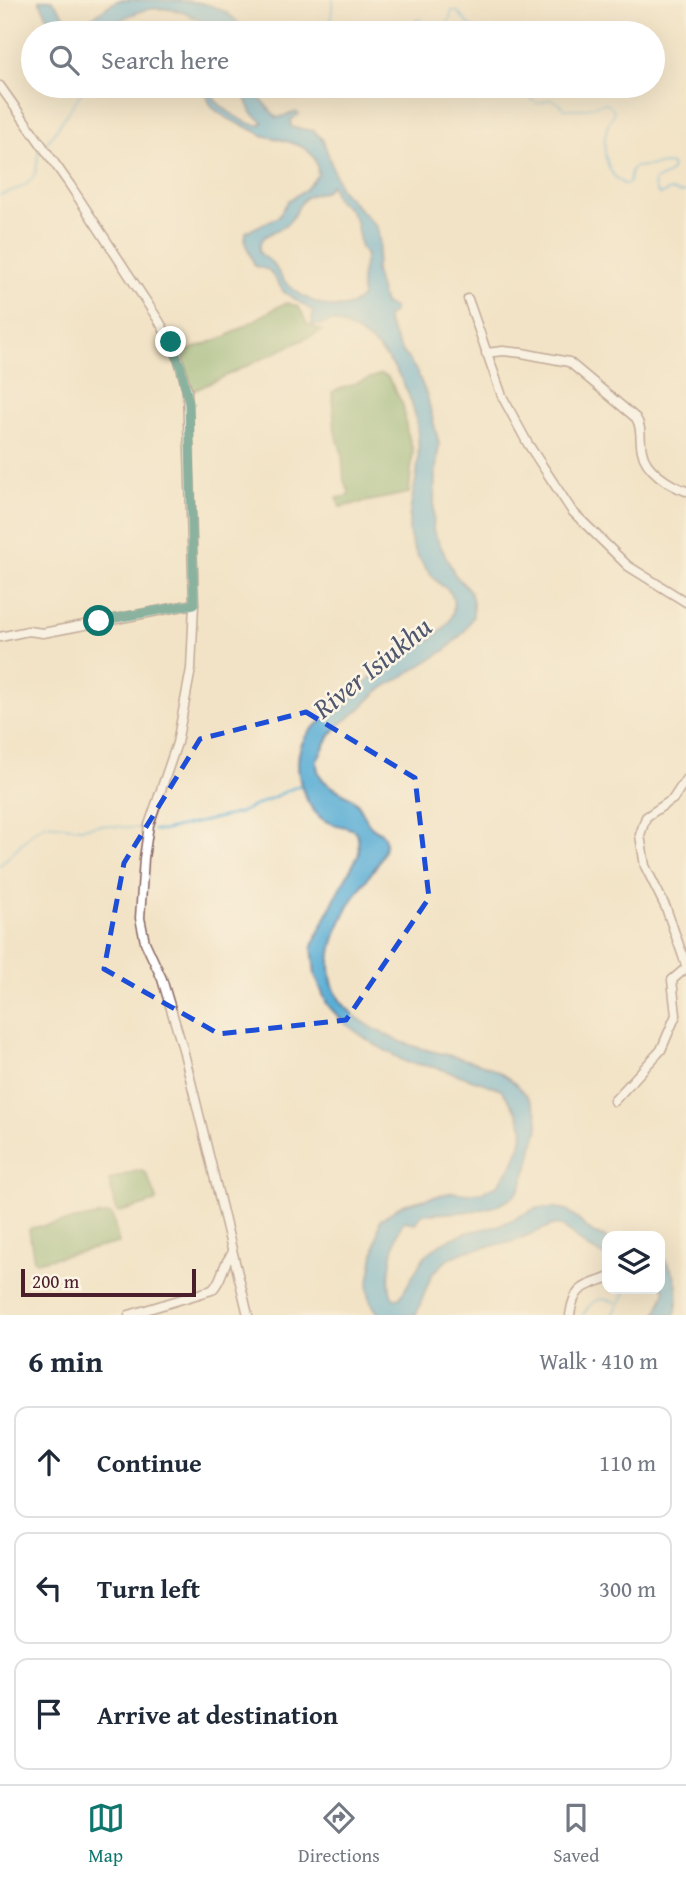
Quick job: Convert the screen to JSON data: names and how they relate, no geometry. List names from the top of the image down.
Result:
{
  "water": ["River Isiukhu"],
  "scale_bar": "200 m",
  "page": {
    "search": "Search here",
    "scale": "200 m",
    "heading": ["6 min", "Walk · 410 m"],
    "list": [
      ["Continue", "110 m"],
      ["Turn left", "300 m"],
      "Arrive at destination"
    ],
    "nav": ["Map", "Directions", "Saved"]
  }
}
